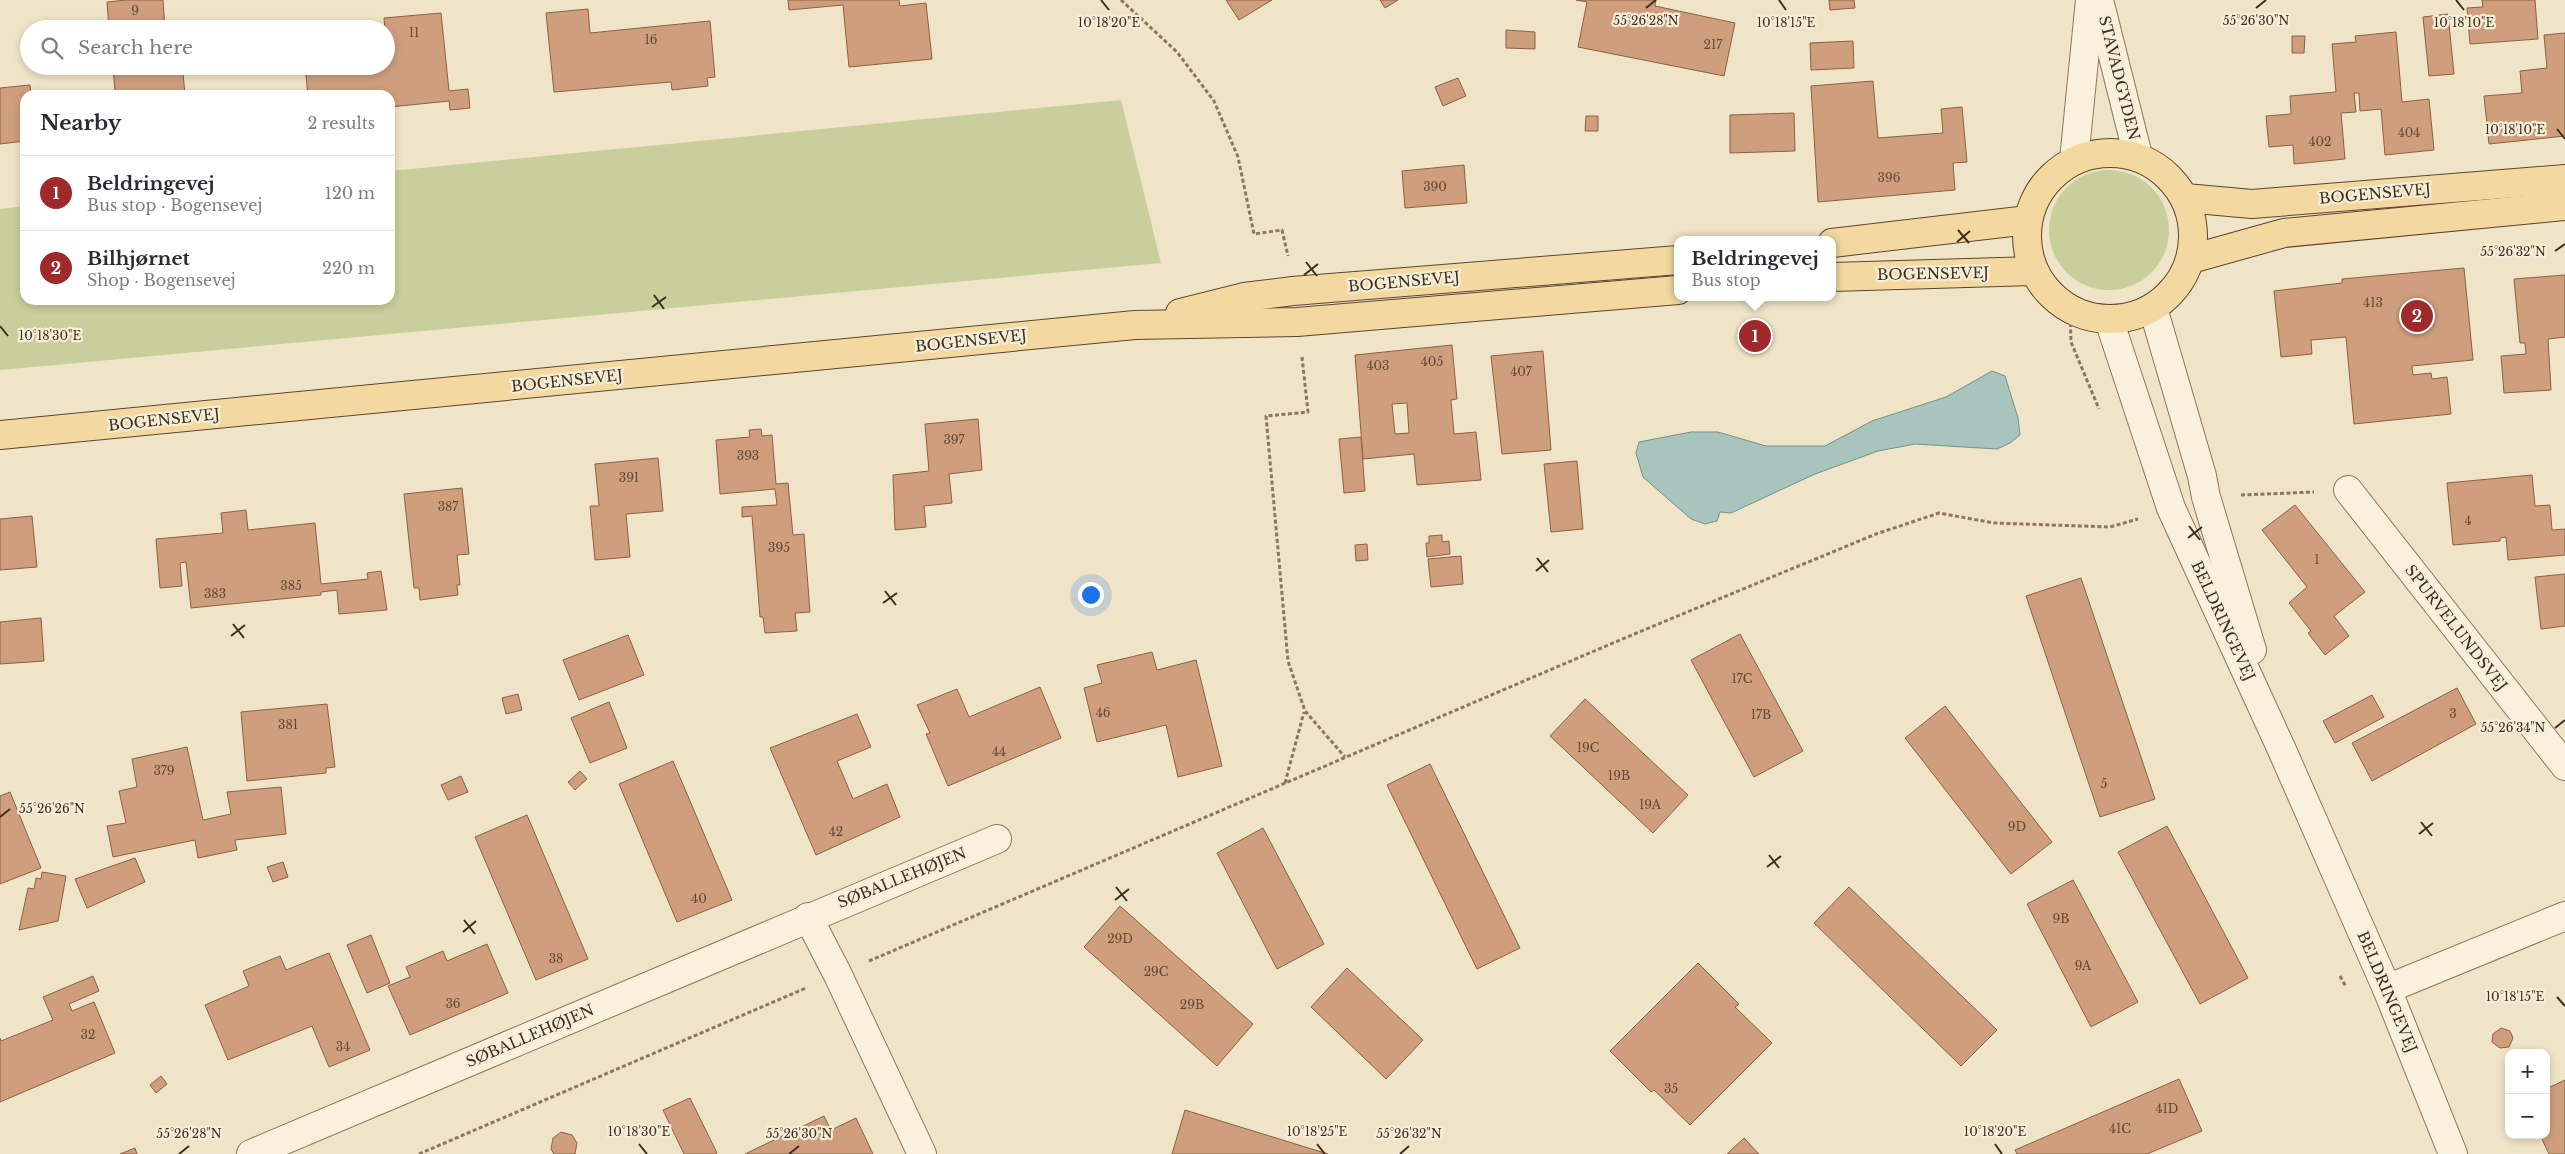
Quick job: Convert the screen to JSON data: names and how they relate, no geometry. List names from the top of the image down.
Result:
{
  "streets": {
    "main road": ["BOGENSEVEJ"],
    "street": [
      "STAVADGYDEN",
      "BELDRINGEVEJ",
      "SPURVELUNDSVEJ",
      "SØBALLEHØJEN"
    ]
  },
  "crossings": [
    ["STAVADGYDEN", "BOGENSEVEJ"],
    ["STAVADGYDEN", "BELDRINGEVEJ"],
    ["BOGENSEVEJ", "BELDRINGEVEJ"]
  ],
  "house_numbers": [
    "9",
    "11",
    "16",
    "217",
    "404",
    "402",
    "396",
    "390",
    "413",
    "405",
    "403",
    "407",
    "397",
    "393",
    "391",
    "387",
    "4",
    "395",
    "1",
    "385",
    "383",
    "17C",
    "46",
    "3",
    "17B",
    "381",
    "19C",
    "44",
    "379",
    "19B",
    "5",
    "19A",
    "9D",
    "42",
    "40",
    "9B",
    "29D",
    "38",
    "9A",
    "29C",
    "36",
    "29B",
    "32",
    "34",
    "35",
    "41D",
    "41C"
  ],
  "page": {
    "search": "Search here",
    "heading": ["Nearby", "2 results"],
    "list": [
      {
        "mark": "1",
        "name": "Beldringevej",
        "note": "Bus stop · Bogensevej",
        "value": "120 m"
      },
      {
        "mark": "2",
        "name": "Bilhjørnet",
        "note": "Shop · Bogensevej",
        "value": "220 m"
      }
    ],
    "popup": ["Beldringevej", "Bus stop"],
    "pins": ["2", "1"],
    "map_buttons": ["+", "−"]
  },
  "coordinates": [
    "55°26'28\"N",
    "55°26'30\"N",
    "10°18'15\"E",
    "10°18'10\"E",
    "10°18'20\"E",
    "55°26'32\"N",
    "10°18'30\"E",
    "55°26'34\"N",
    "55°26'26\"N",
    "10°18'25\"E"
  ]
}
